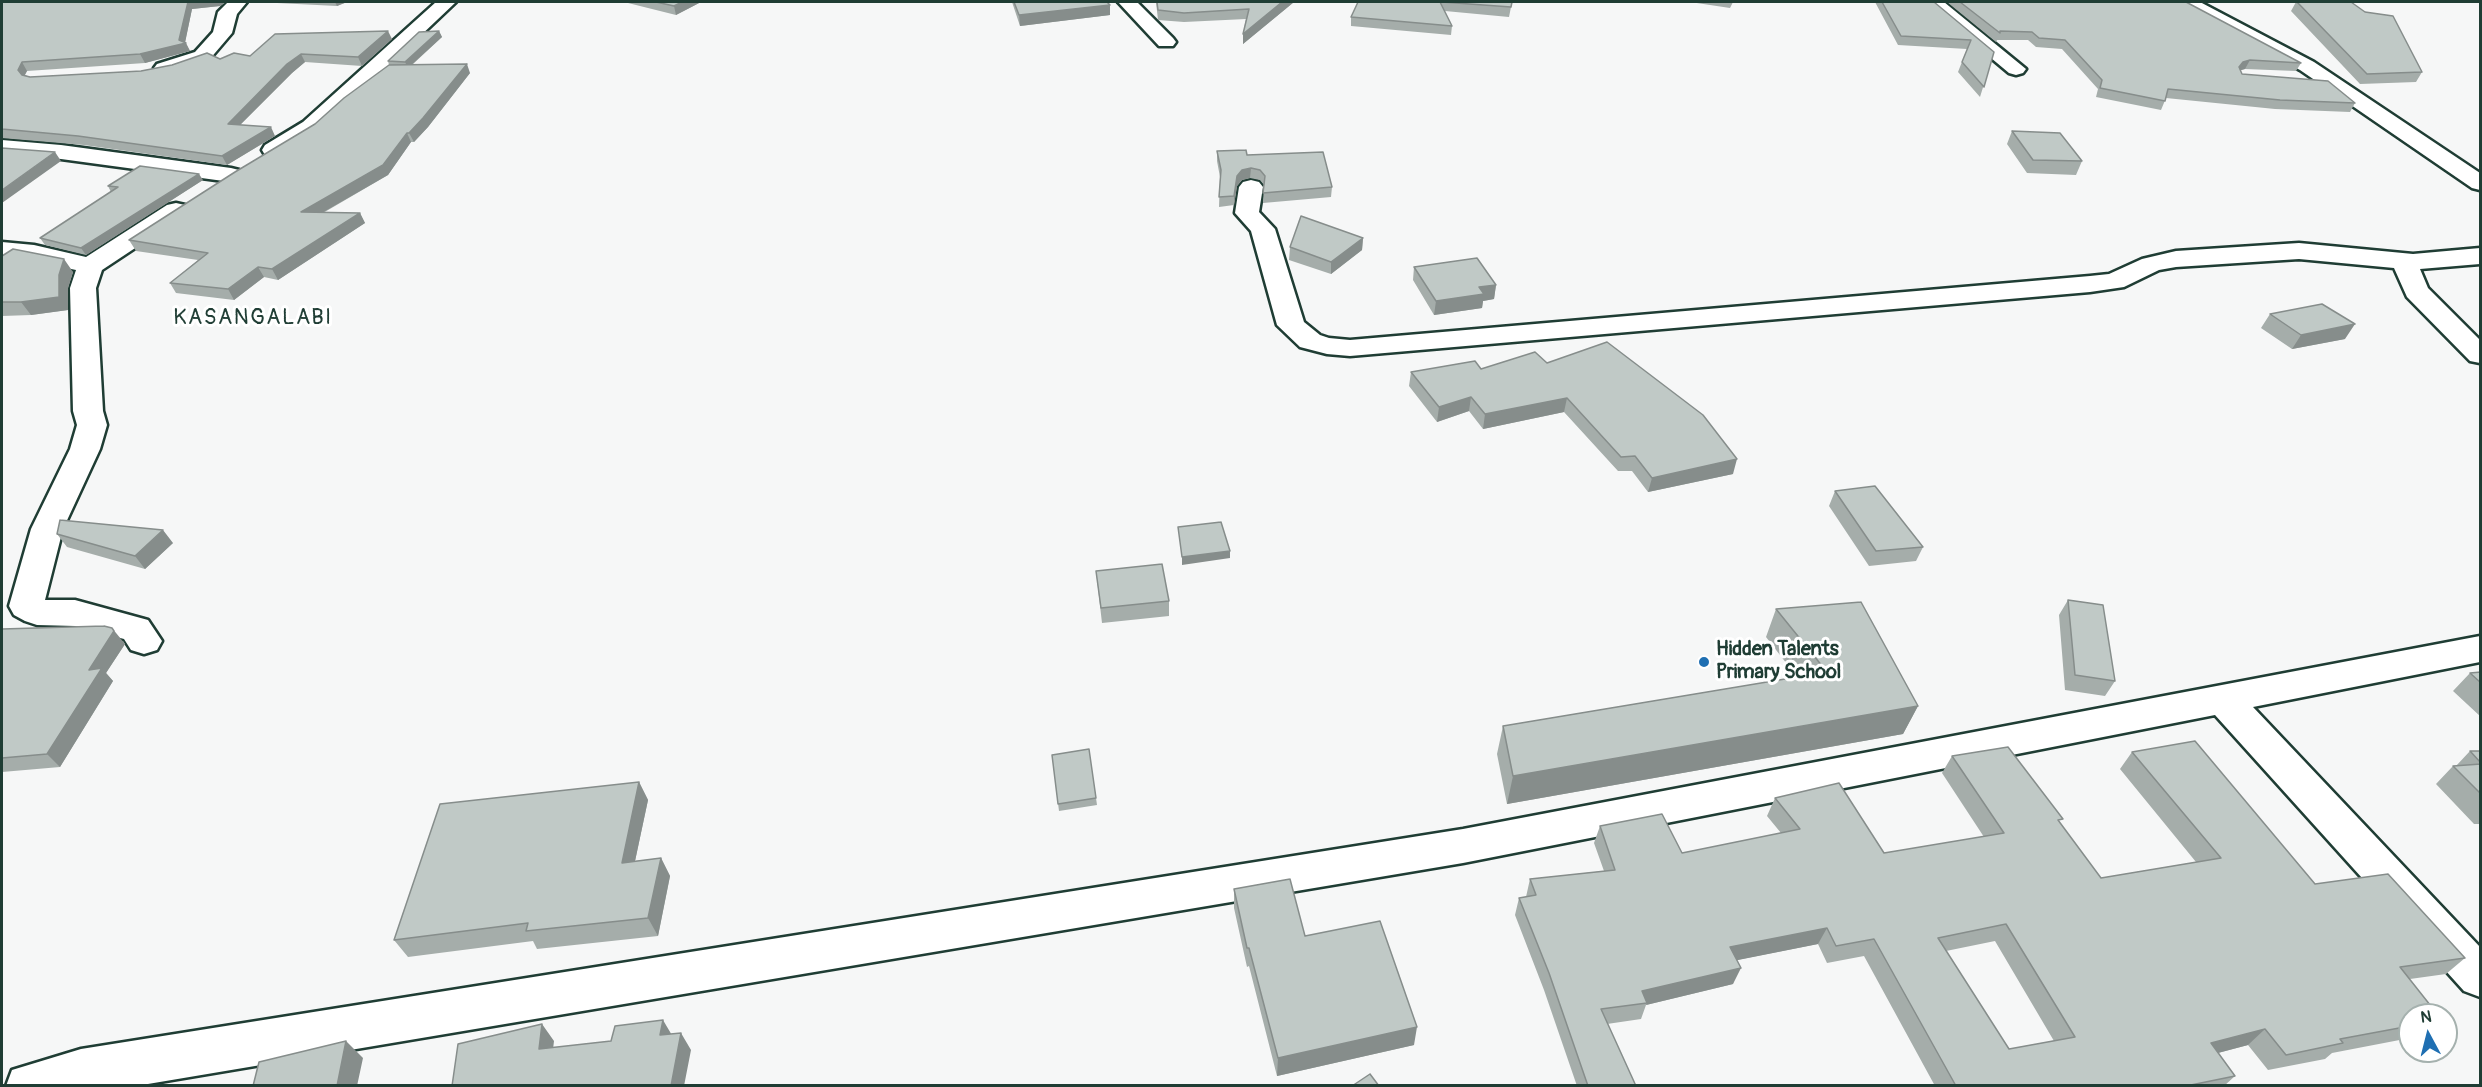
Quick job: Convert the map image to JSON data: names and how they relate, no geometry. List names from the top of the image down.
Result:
{
  "districts": ["KASANGALABI"],
  "places": ["Hidden Talents Primary School"],
  "north": "top"
}
